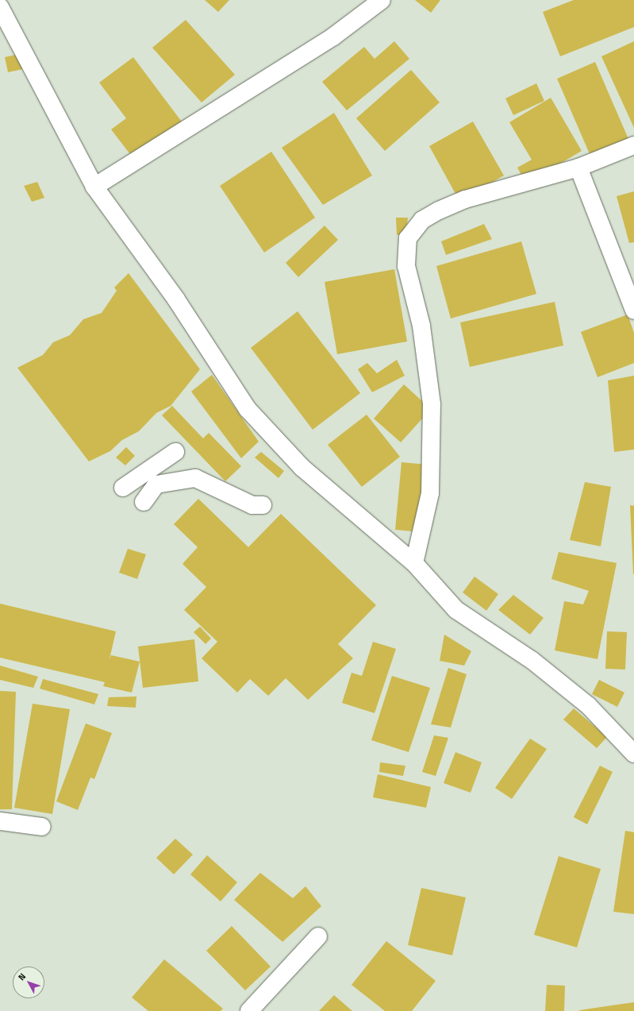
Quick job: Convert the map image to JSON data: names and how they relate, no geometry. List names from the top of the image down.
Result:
{
  "north": "top left"
}
